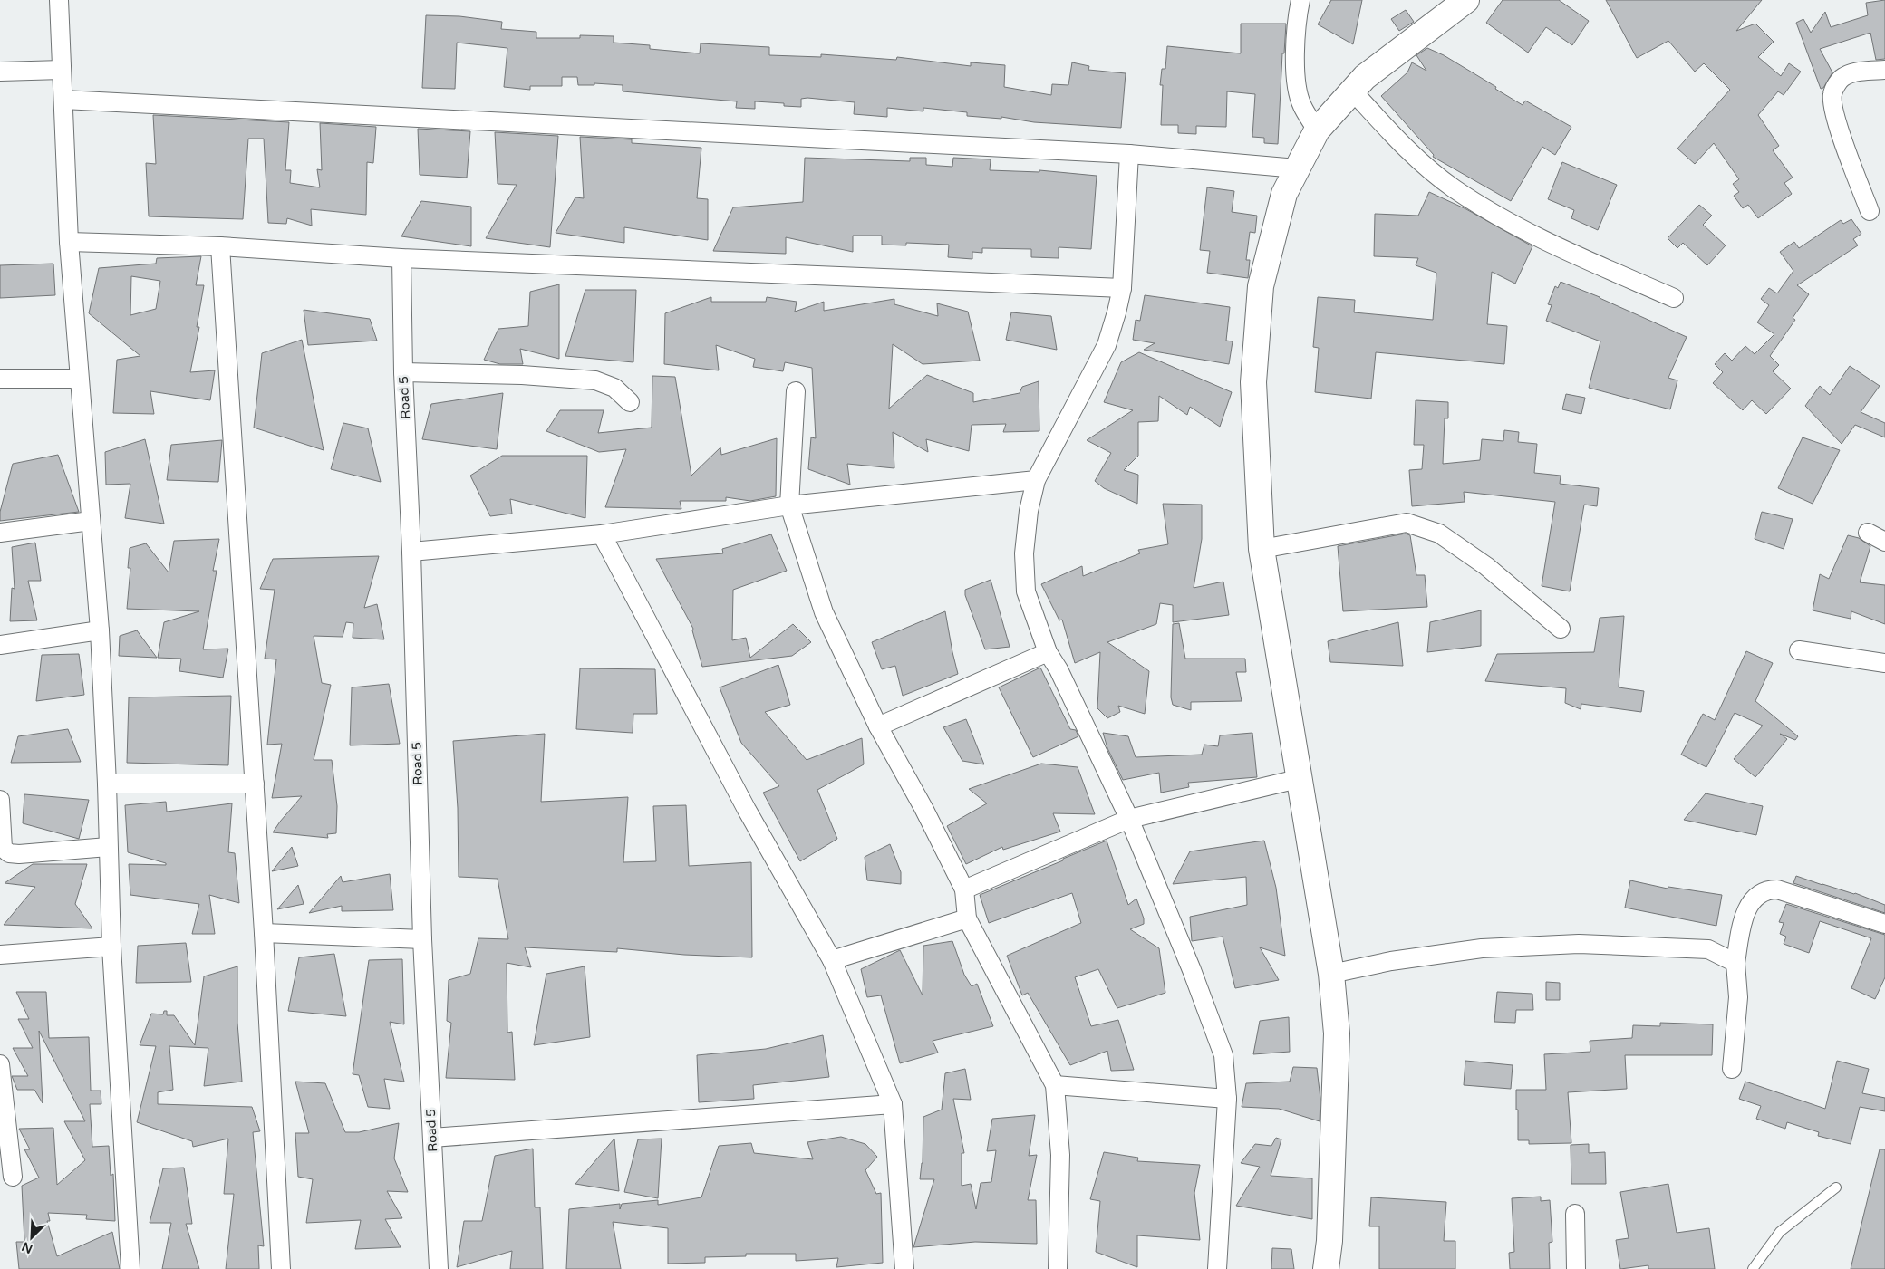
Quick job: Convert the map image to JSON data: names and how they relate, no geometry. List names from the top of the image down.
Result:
{
  "streets": {
    "street": ["Road 5"]
  },
  "north": "bottom left"
}
